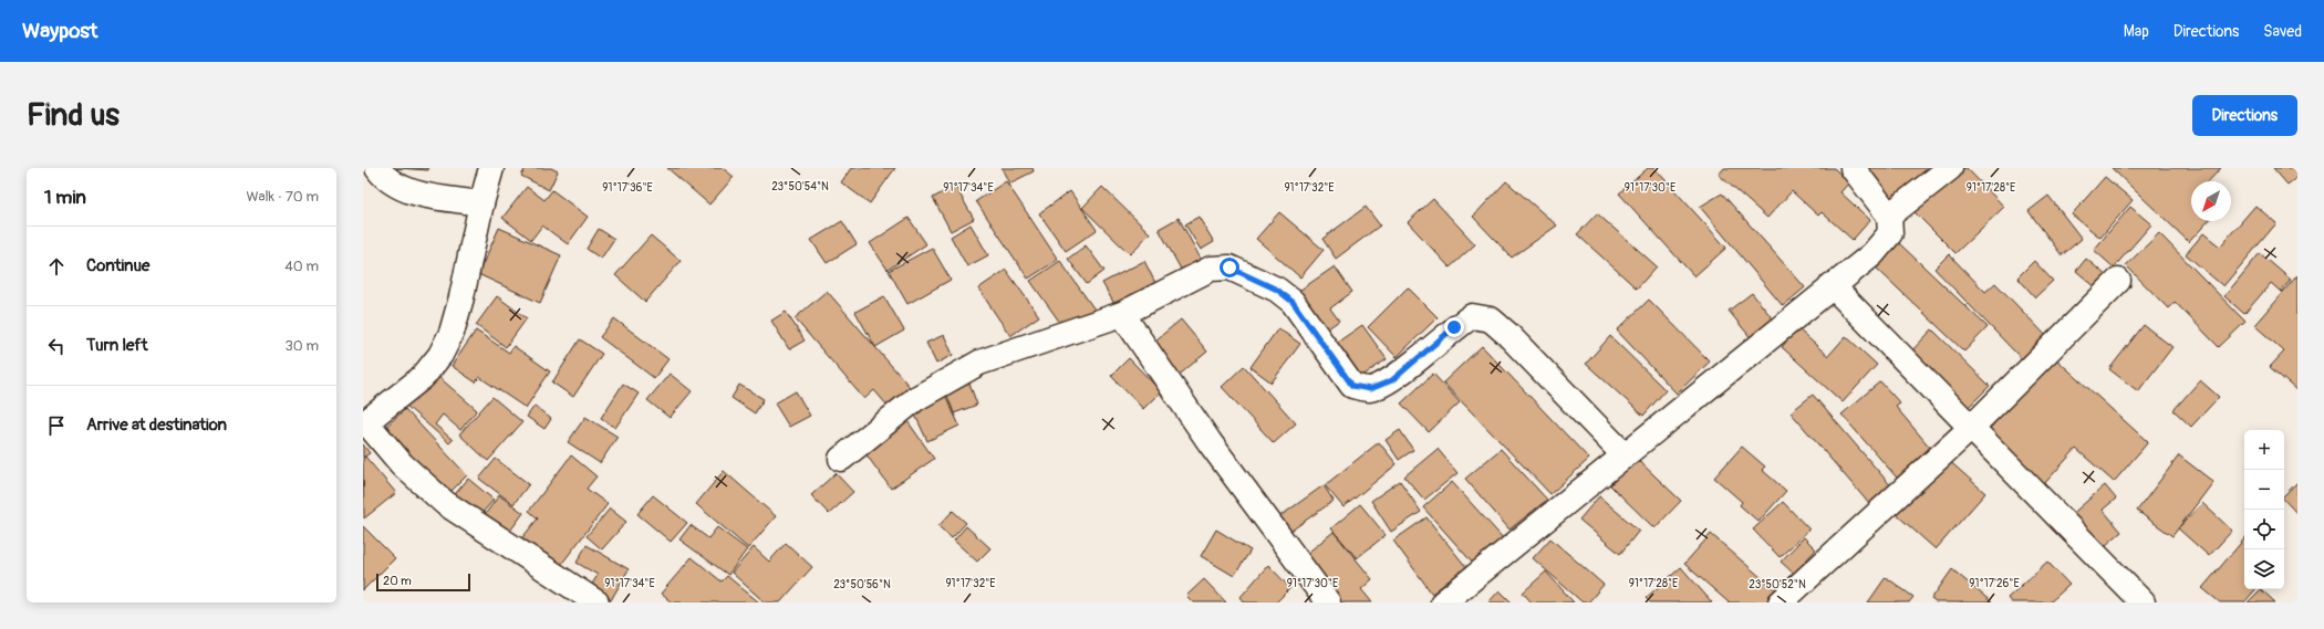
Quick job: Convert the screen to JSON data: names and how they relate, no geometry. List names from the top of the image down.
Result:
{
  "scale_bar": "20 m",
  "north": "bottom left",
  "page": {
    "header": "Waypost",
    "nav": ["Map", "Directions", "Saved"],
    "buttons": "Directions",
    "title": "Find us",
    "heading": ["1 min", "Walk · 70 m"],
    "list": [
      ["Continue", "40 m"],
      ["Turn left", "30 m"],
      "Arrive at destination"
    ],
    "map_buttons": ["+", "−"],
    "scale": "20 m"
  },
  "coordinates": [
    "23°50'54\"N",
    "91°17'36\"E",
    "91°17'34\"E",
    "91°17'32\"E",
    "91°17'30\"E",
    "91°17'28\"E",
    "91°17'26\"E",
    "23°50'56\"N",
    "23°50'52\"N"
  ]
}
